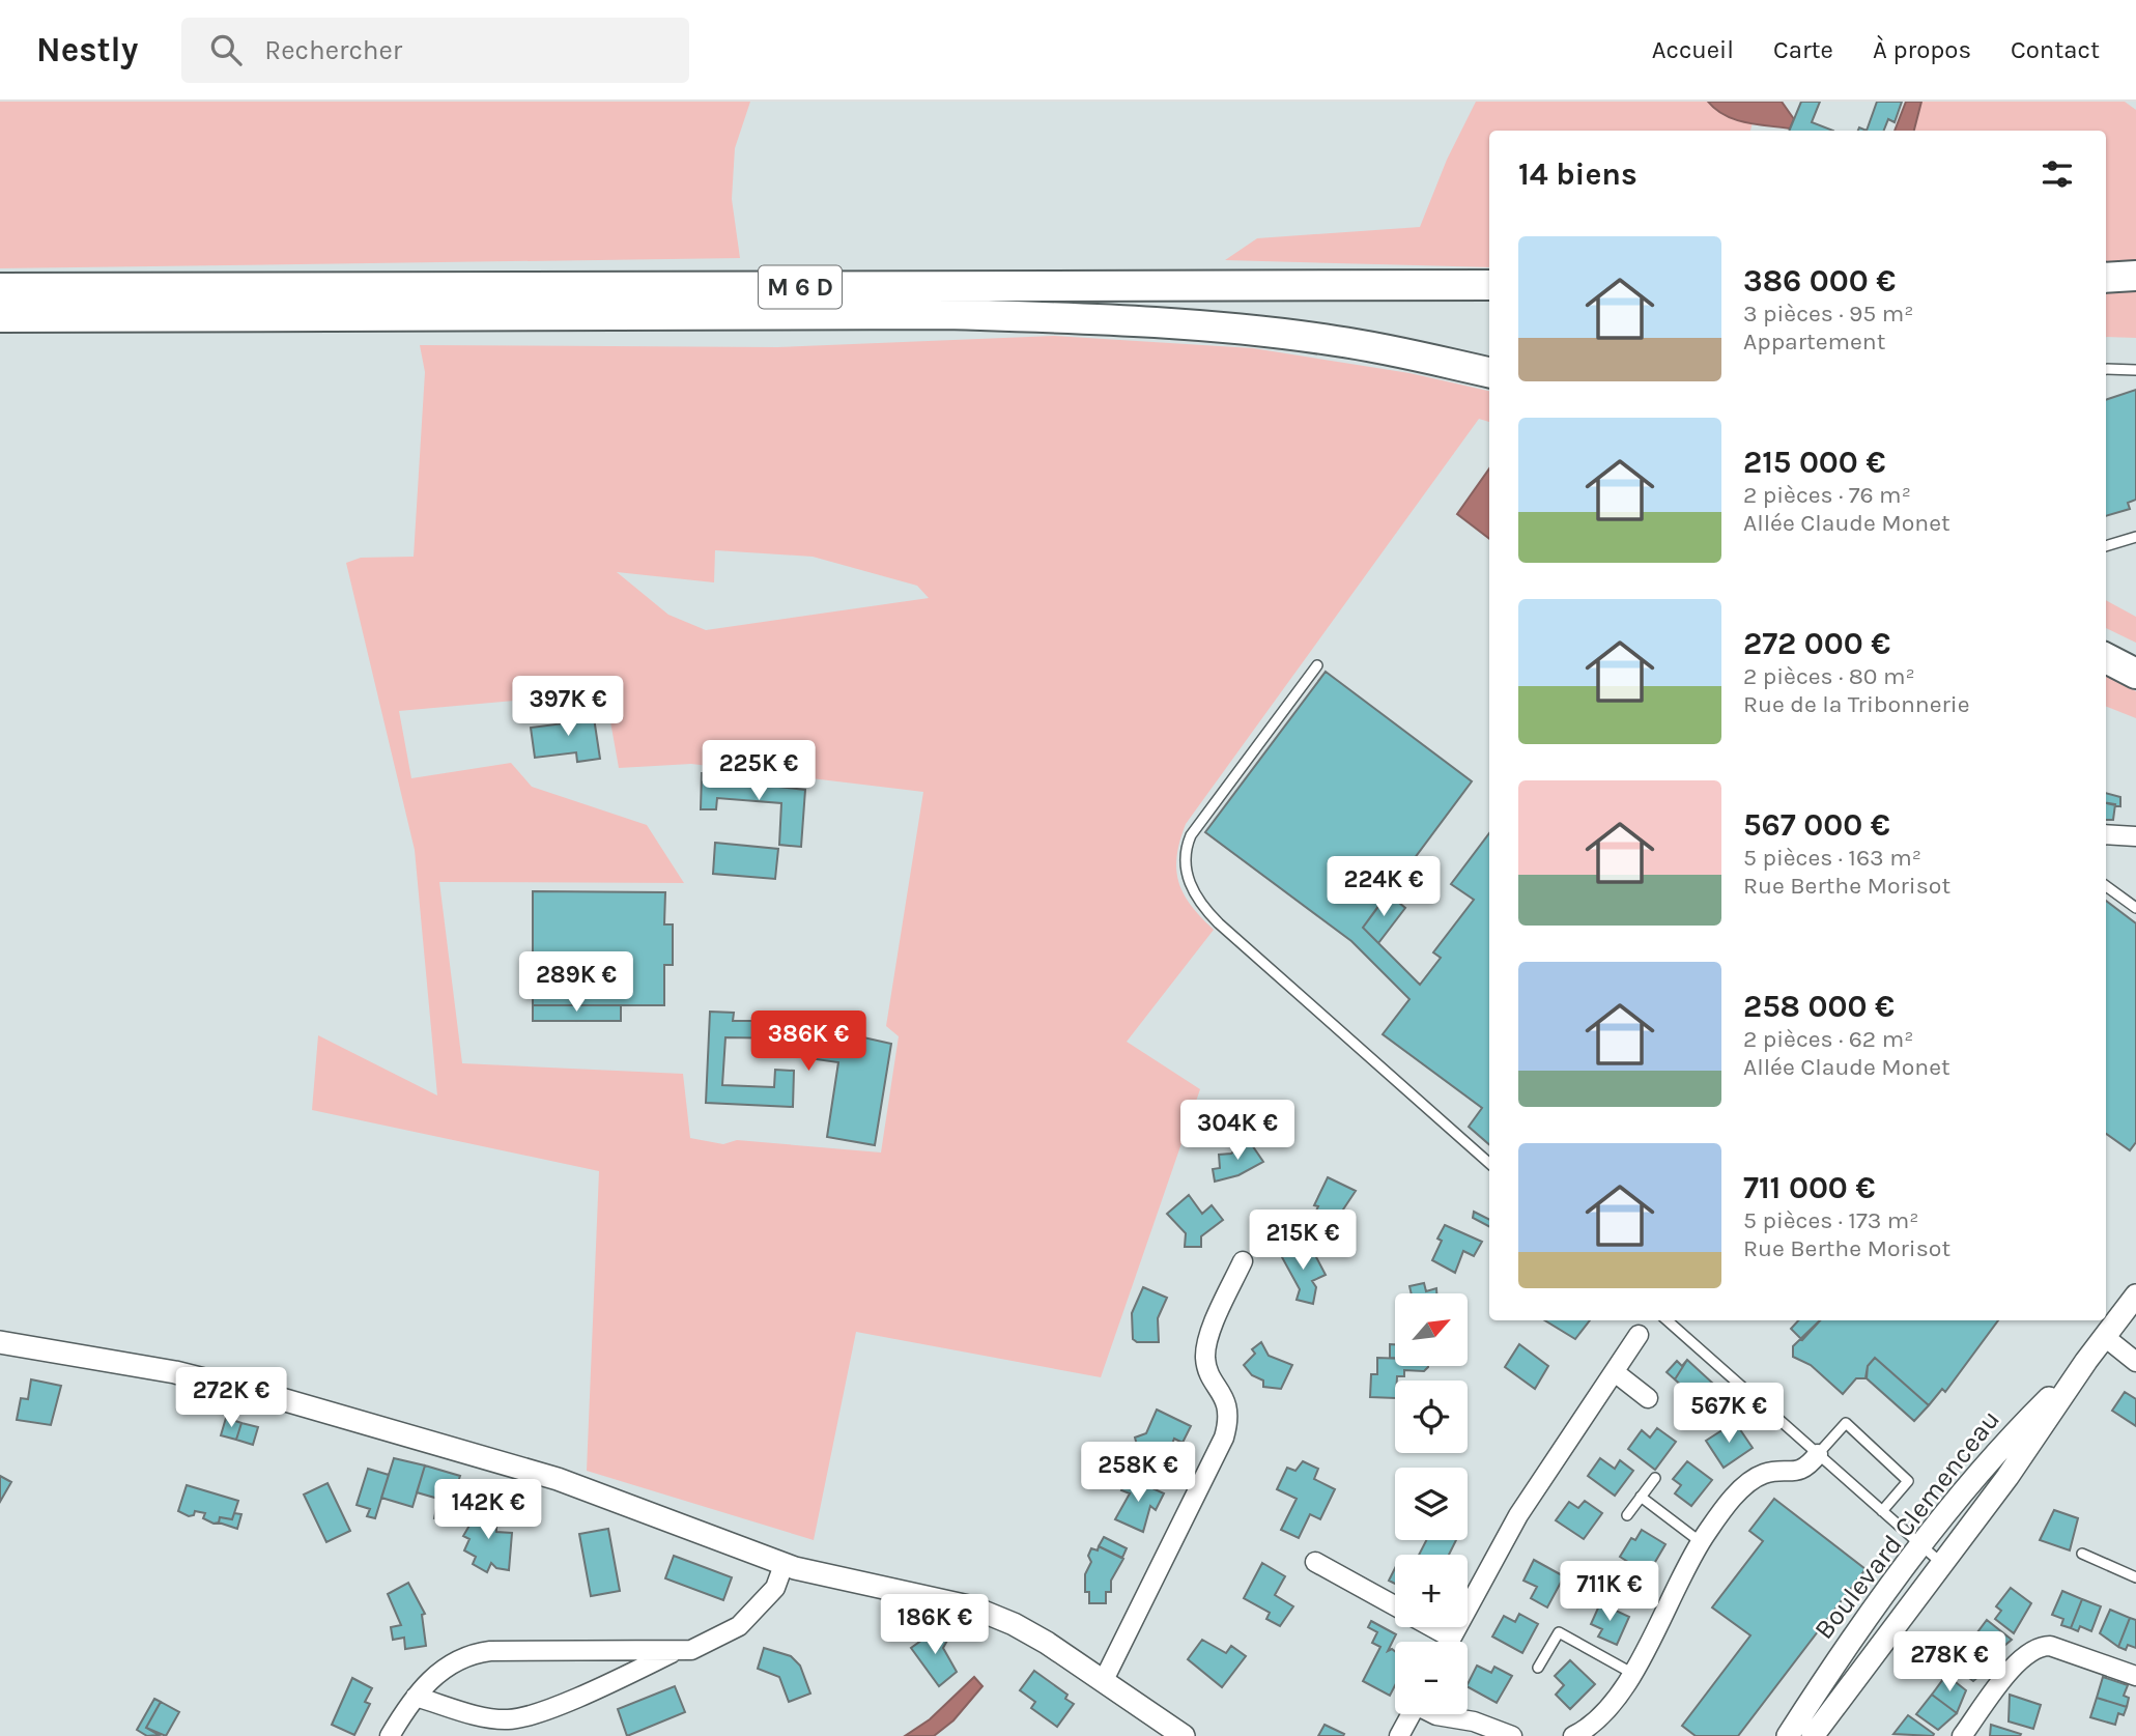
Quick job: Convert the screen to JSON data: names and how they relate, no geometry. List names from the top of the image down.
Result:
{
  "streets": {
    "main road": ["M 6 D"],
    "street": ["Boulevard Clemenceau"]
  },
  "north": "top right",
  "page": {
    "header": "Nestly",
    "search": "Rechercher",
    "nav": [
      "Accueil",
      "Carte",
      "À propos",
      "Contact"
    ],
    "heading": "14 biens",
    "list": [
      {
        "name": "386 000 €",
        "note": "3 pièces · 95 m² · Appartement"
      },
      {
        "name": "215 000 €",
        "note": "2 pièces · 76 m² · Allée Claude Monet"
      },
      {
        "name": "272 000 €",
        "note": "2 pièces · 80 m² · Rue de la Tribonnerie"
      },
      {
        "name": "567 000 €",
        "note": "5 pièces · 163 m² · Rue Berthe Morisot"
      },
      {
        "name": "258 000 €",
        "note": "2 pièces · 62 m² · Allée Claude Monet"
      },
      {
        "name": "711 000 €",
        "note": "5 pièces · 173 m² · Rue Berthe Morisot"
      }
    ],
    "price": [
      "397K €",
      "225K €",
      "224K €",
      "289K €",
      "386K €",
      "304K €",
      "215K €",
      "272K €",
      "567K €",
      "258K €",
      "142K €",
      "711K €",
      "186K €",
      "278K €"
    ],
    "map_buttons": ["+", "−"]
  }
}
